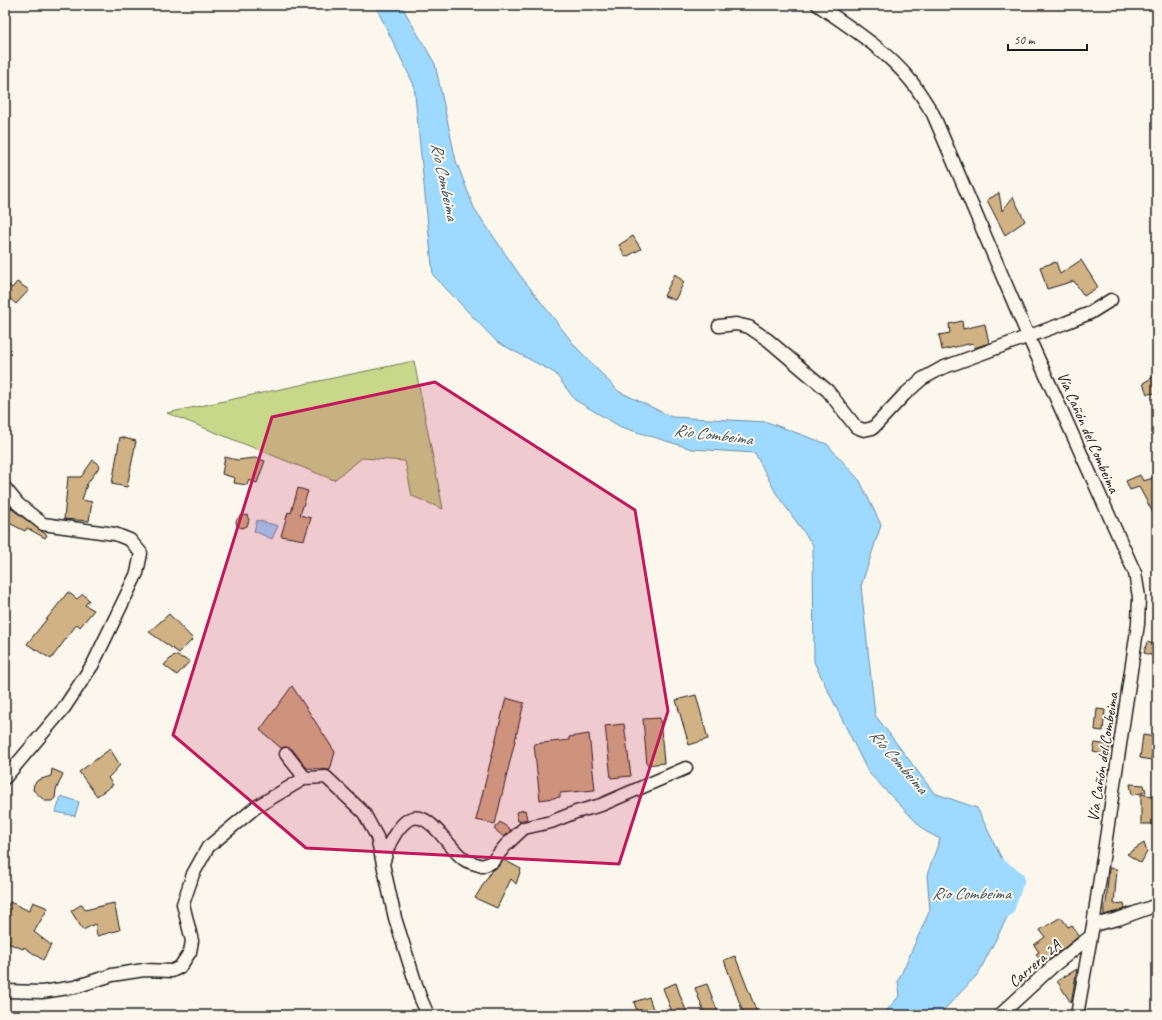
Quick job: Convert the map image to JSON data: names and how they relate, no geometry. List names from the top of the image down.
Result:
{
  "streets": {
    "street": ["Vía Cañón del Combeima", "Carrera 2A"]
  },
  "crossings": [
    ["Vía Cañón del Combeima", "Carrera 2A"]
  ],
  "water": ["Río Combeima", "Rio Combeima"],
  "scale_bar": "50 m"
}
